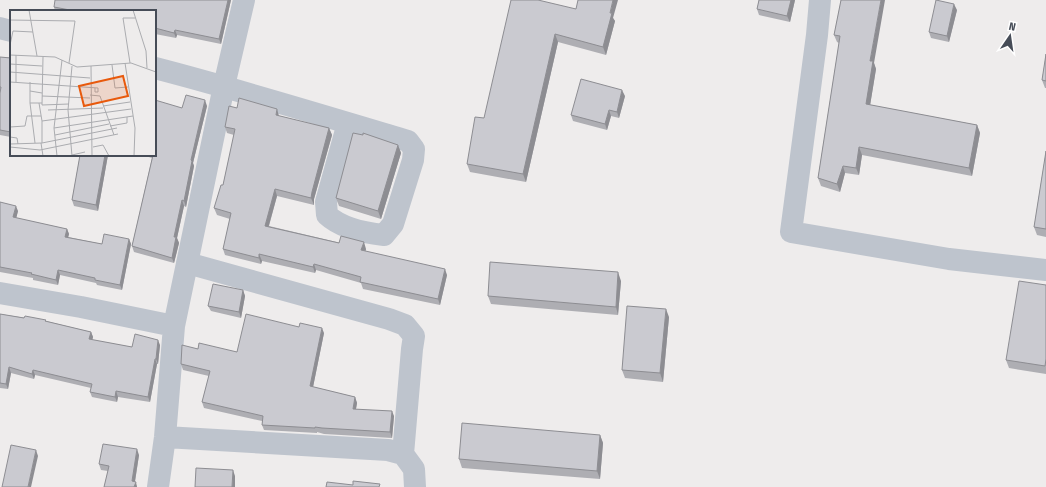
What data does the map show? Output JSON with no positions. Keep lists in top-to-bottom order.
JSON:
{
  "north": "top"
}
